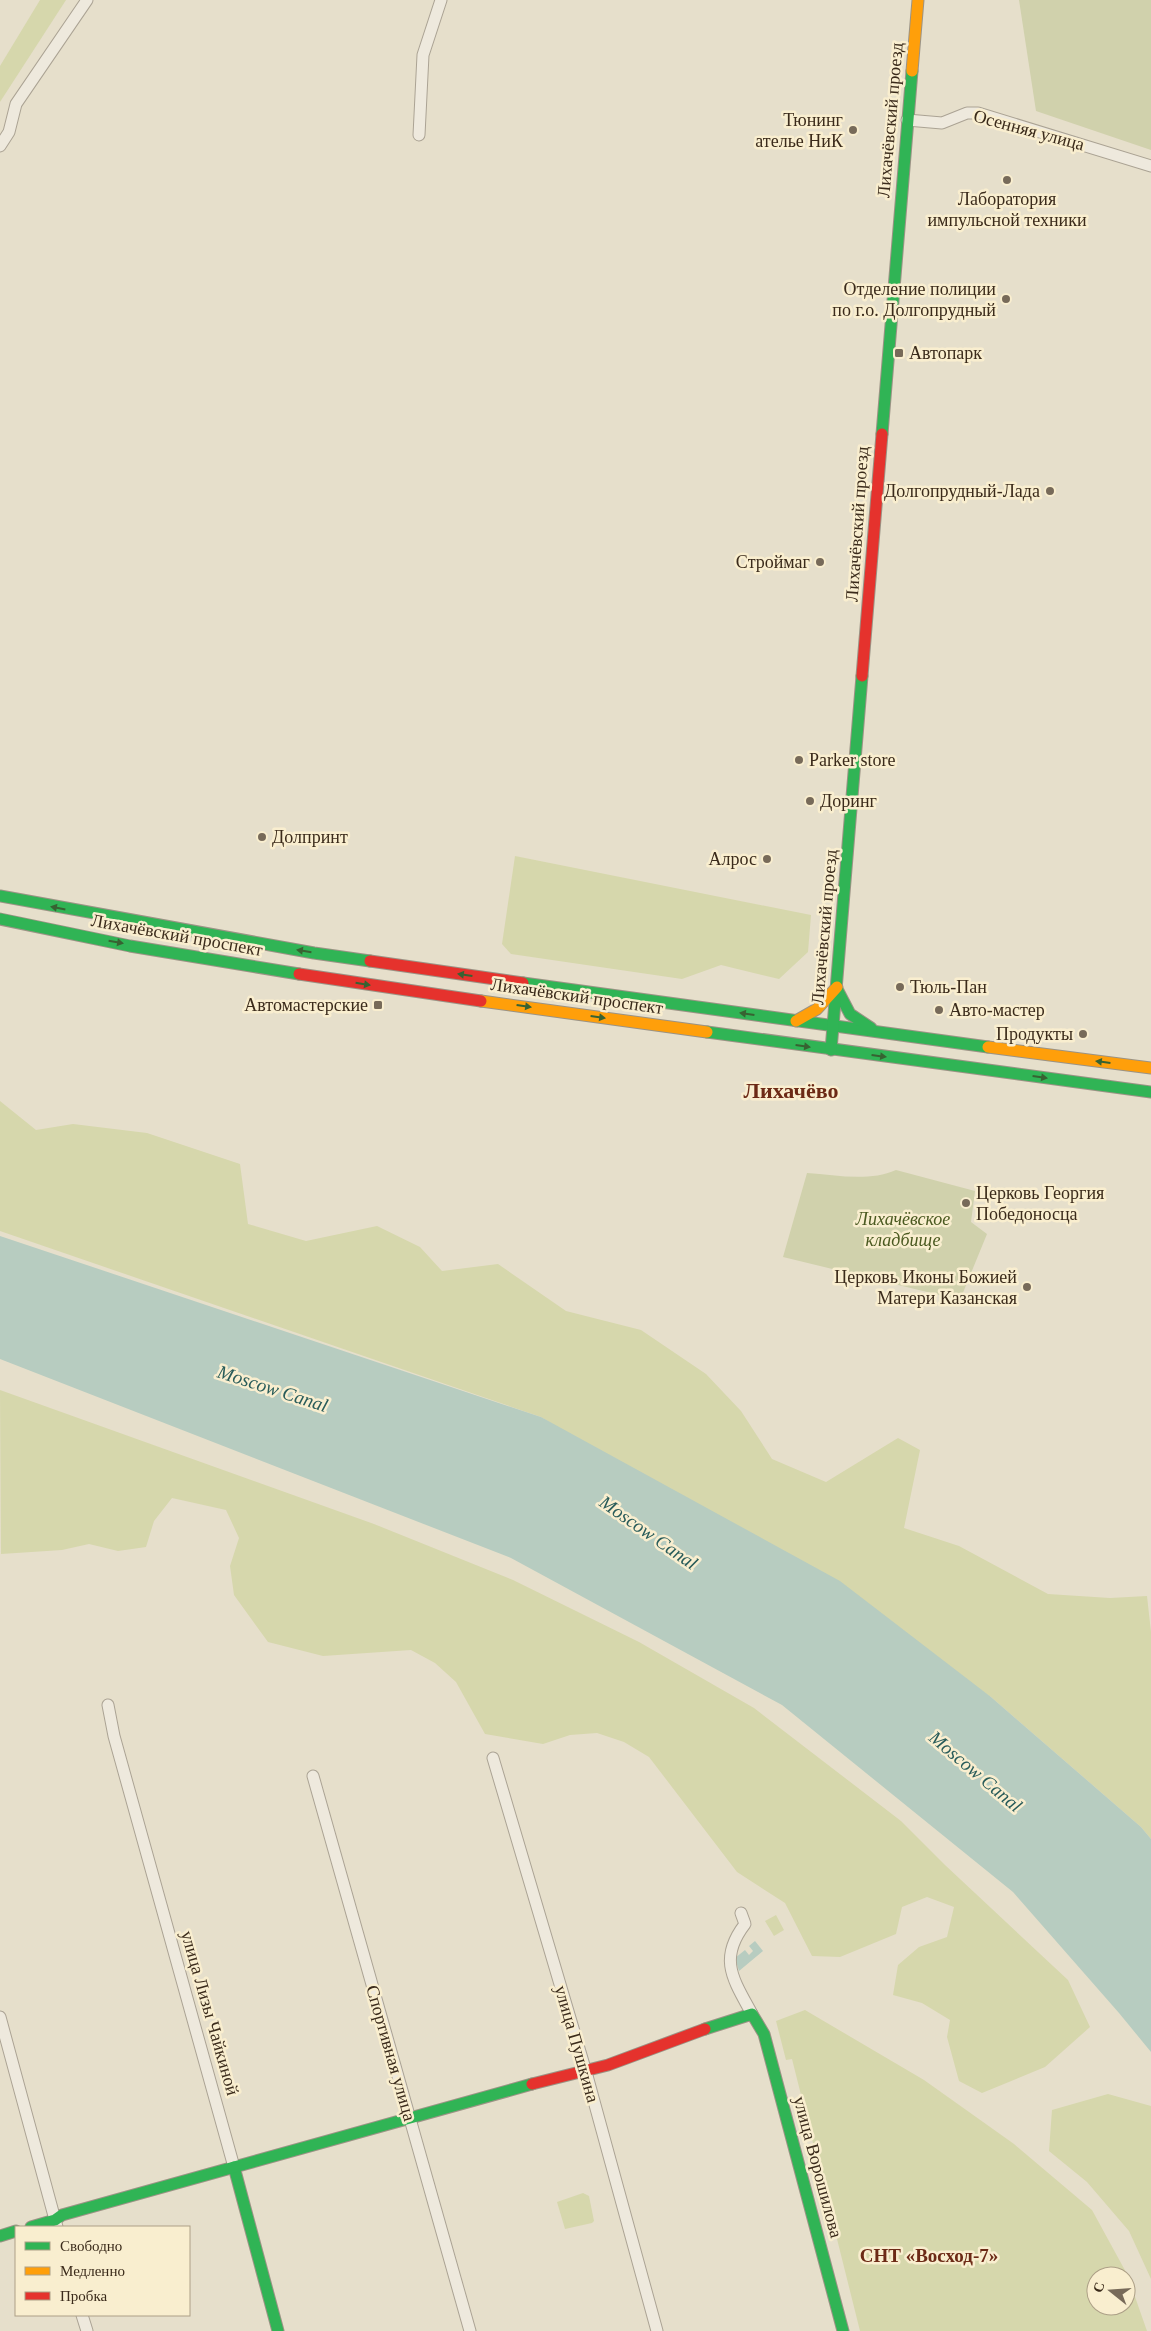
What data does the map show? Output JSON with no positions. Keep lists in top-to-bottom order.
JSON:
{
  "streets": {
    "main road": [
      "Лихачёвский проезд",
      "Лихачёвский проспект",
      "улица Лизы Чайкиной",
      "улица Ворошилова"
    ],
    "street": ["Осенняя улица", "улица Пушкина", "Спортивная улица"]
  },
  "crossings": [
    ["Лихачёвский проезд", "Осенняя улица"],
    ["Лихачёвский проезд", "Лихачёвский проспект"]
  ],
  "districts": ["Лихачёво", "СНТ «Восход-7»"],
  "water": ["Moscow Canal"],
  "parks": ["Лихачёвское кладбище"],
  "places": {
    "other": [
      "Тюнинг ателье НиК",
      "Лаборатория импульсной техники",
      "Отделение полиции по г.о. Долгопрудный",
      "Долгопрудный-Лада",
      "Строймаг",
      "Parker store",
      "Доринг",
      "Долпринт",
      "Алрос",
      "Тюль-Пан",
      "Авто-мастер",
      "Продукты",
      "Церковь Георгия Победоносца",
      "Церковь Иконы Божией Матери Казанская"
    ],
    "transit": ["Автопарк", "Автомастерские"]
  },
  "legend": ["Свободно", "Медленно", "Пробка"],
  "north": "left"
}
